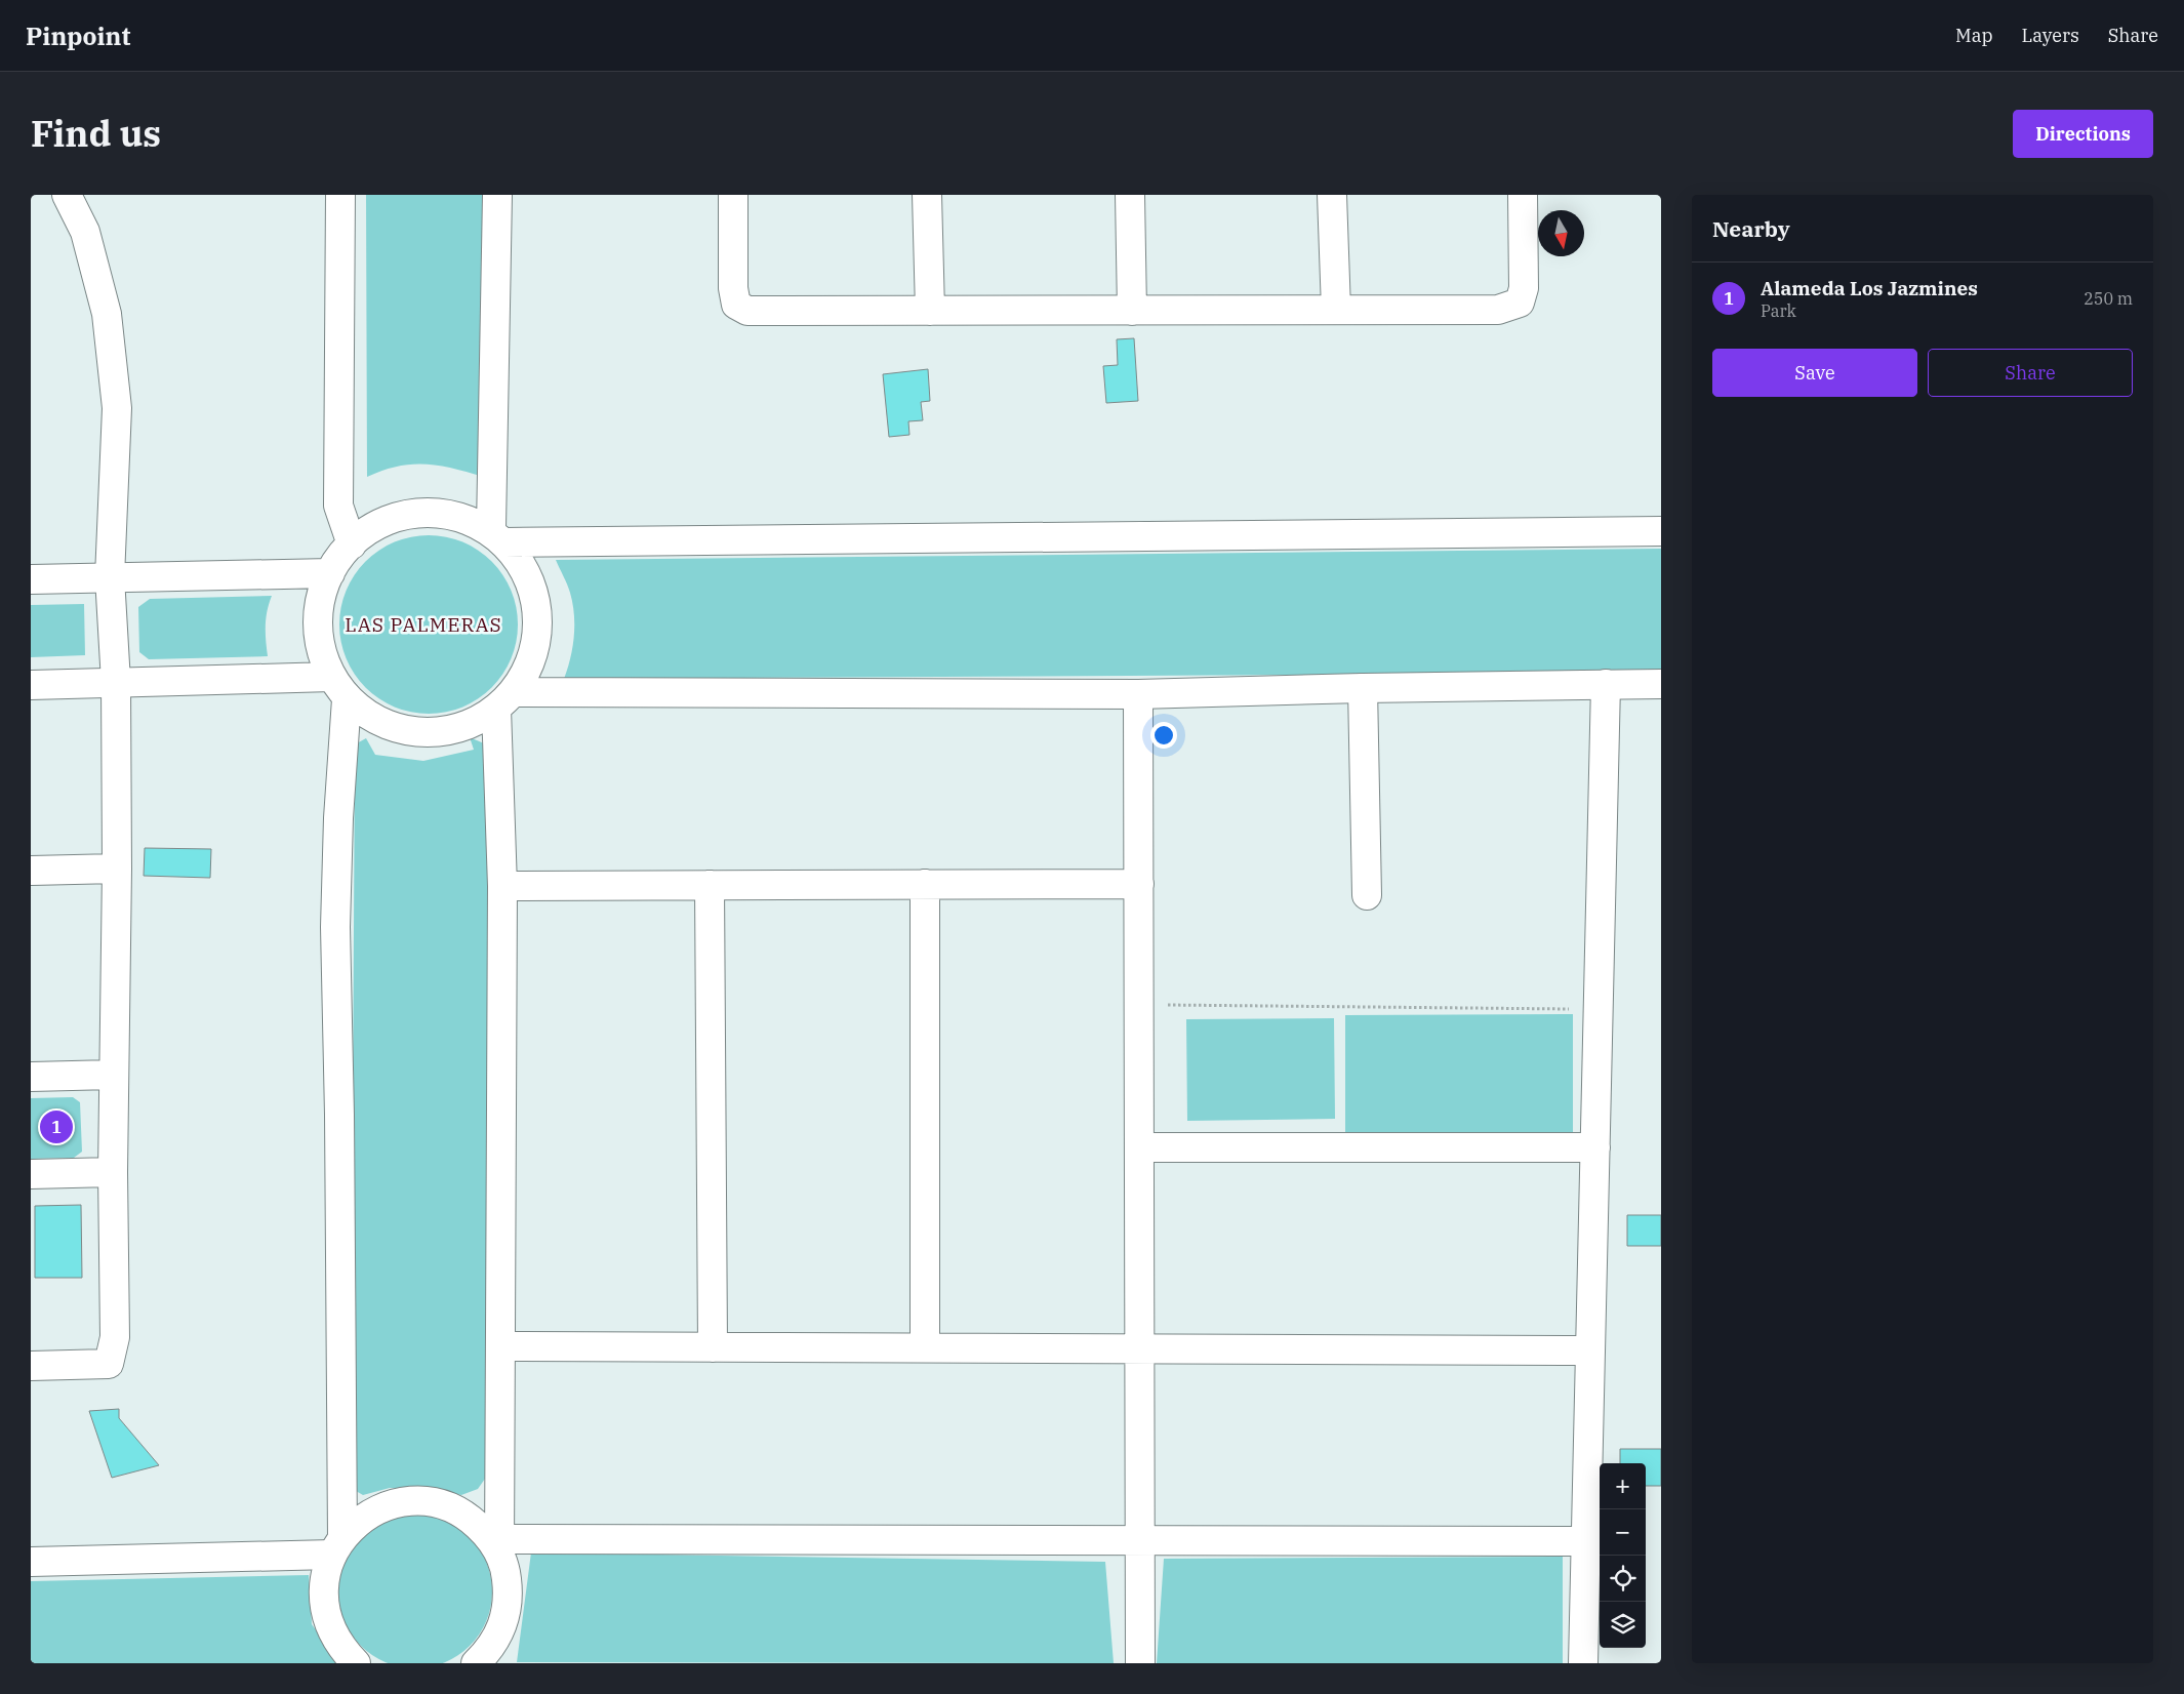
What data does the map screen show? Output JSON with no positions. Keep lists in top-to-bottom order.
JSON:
{
  "districts": ["LAS PALMERAS"],
  "north": "bottom",
  "page": {
    "header": "Pinpoint",
    "nav": ["Map", "Layers", "Share"],
    "title": "Find us",
    "buttons": [
      "Directions",
      ["Save", "Share"]
    ],
    "heading": "Nearby",
    "list": [
      {
        "mark": "1",
        "name": "Alameda Los Jazmines",
        "note": "Park",
        "value": "250 m"
      }
    ],
    "pins": "1",
    "map_buttons": ["+", "−"]
  }
}
